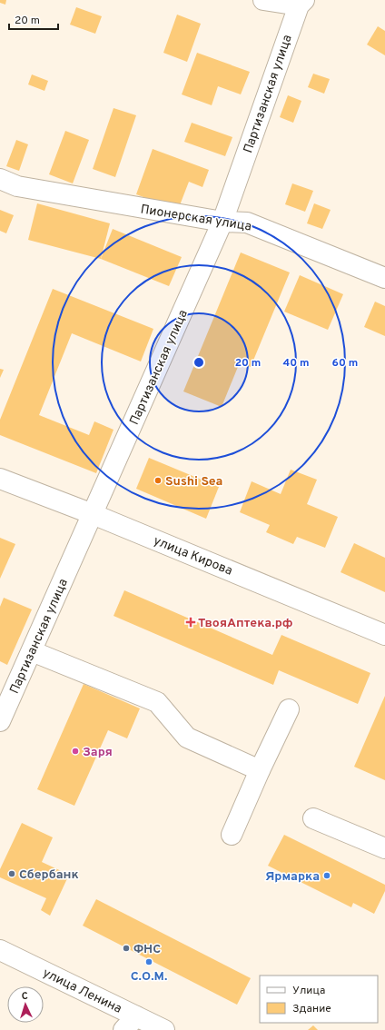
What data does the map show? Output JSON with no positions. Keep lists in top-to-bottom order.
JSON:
{
  "streets": {
    "street": [
      "Партизанская улица",
      "Пионерская улица",
      "улица Кирова",
      "улица Ленина"
    ]
  },
  "crossings": [
    ["Партизанская улица", "Пионерская улица"],
    ["Партизанская улица", "улица Кирова"]
  ],
  "places": {
    "other": [
      "Sushi Sea",
      "Заря",
      "Сбербанк",
      "Ярмарка",
      "ФНС",
      "С.О.М."
    ],
    "health": ["ТвояАптека.рф"]
  },
  "legend": ["Улица", "Здание"],
  "scale_bar": "20 m",
  "north": "top",
  "rings": ["20 m", "40 m", "60 m"]
}
